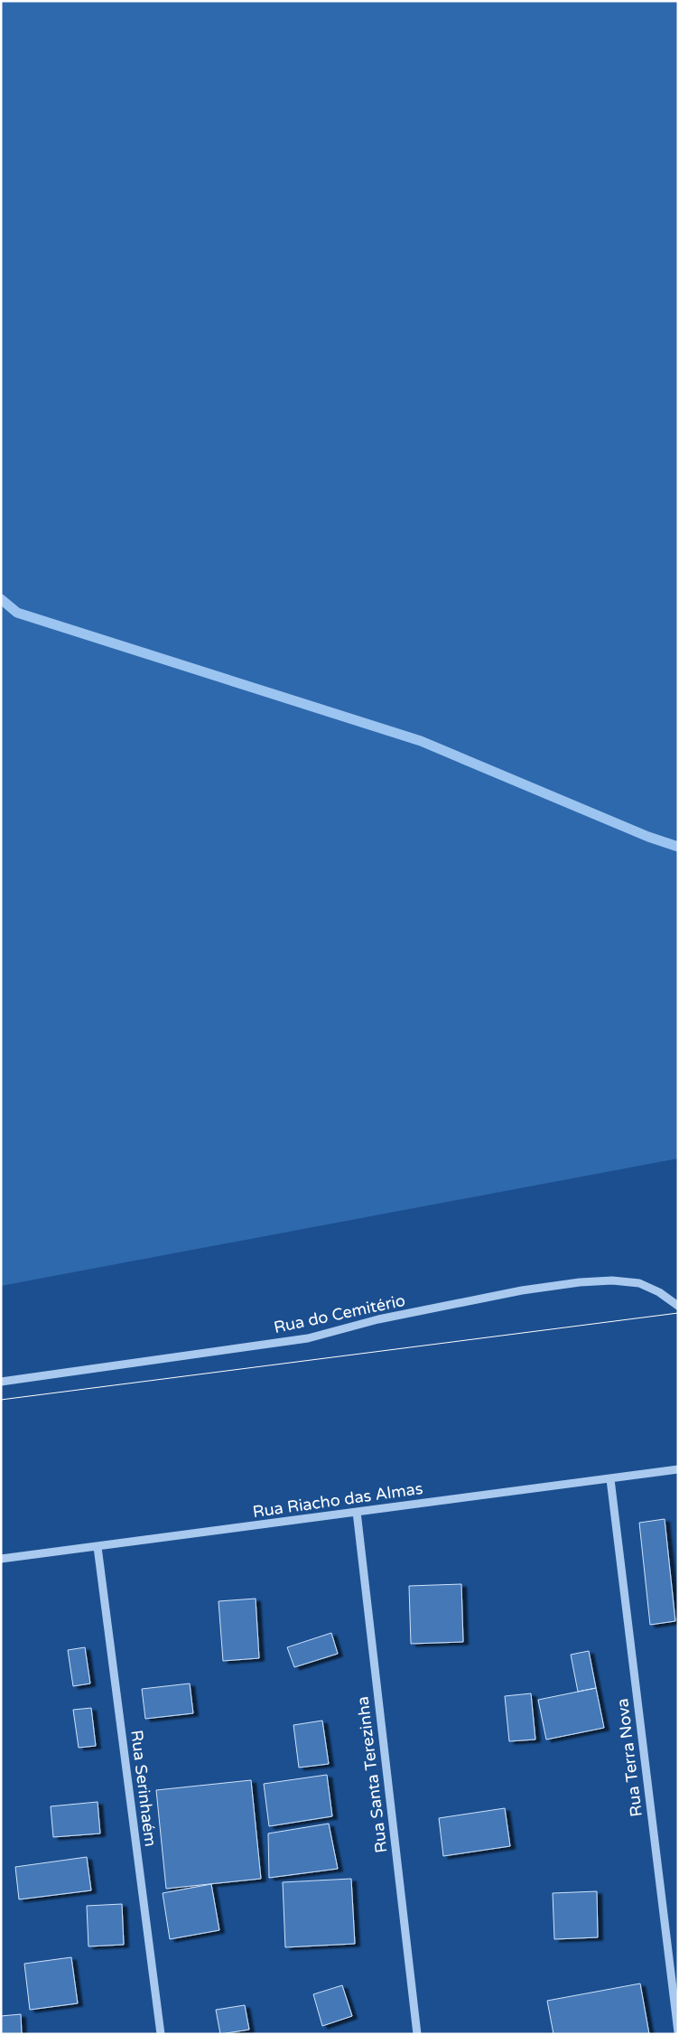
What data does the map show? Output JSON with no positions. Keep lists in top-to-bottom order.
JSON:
{
  "streets": {
    "street": [
      "Rua do Cemitério",
      "Rua Riacho das Almas",
      "Rua Terra Nova",
      "Rua Santa Terezinha",
      "Rua Serinhaém"
    ]
  },
  "crossings": [
    ["Rua Riacho das Almas", "Rua Terra Nova"],
    ["Rua Riacho das Almas", "Rua Santa Terezinha"],
    ["Rua Riacho das Almas", "Rua Serinhaém"]
  ]
}
